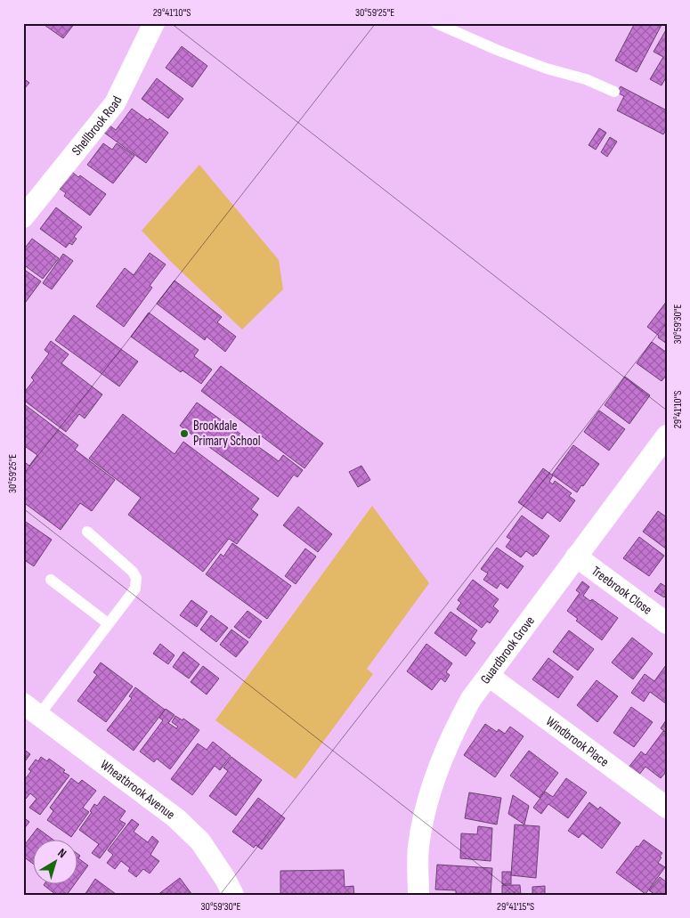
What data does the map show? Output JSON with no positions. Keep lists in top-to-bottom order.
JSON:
{
  "streets": {
    "street": [
      "Shellbrook Road",
      "Treebrook Close",
      "Guardbrook Grove",
      "Windbrook Place",
      "Wheatbrook Avenue"
    ]
  },
  "crossings": [
    ["Treebrook Close", "Guardbrook Grove"],
    ["Guardbrook Grove", "Windbrook Place"]
  ],
  "places": ["Brookdale Primary School"],
  "north": "top right",
  "coordinates": [
    "29°41'10\"S",
    "30°59'25\"E",
    "30°59'30\"E",
    "29°41'15\"S"
  ]
}
